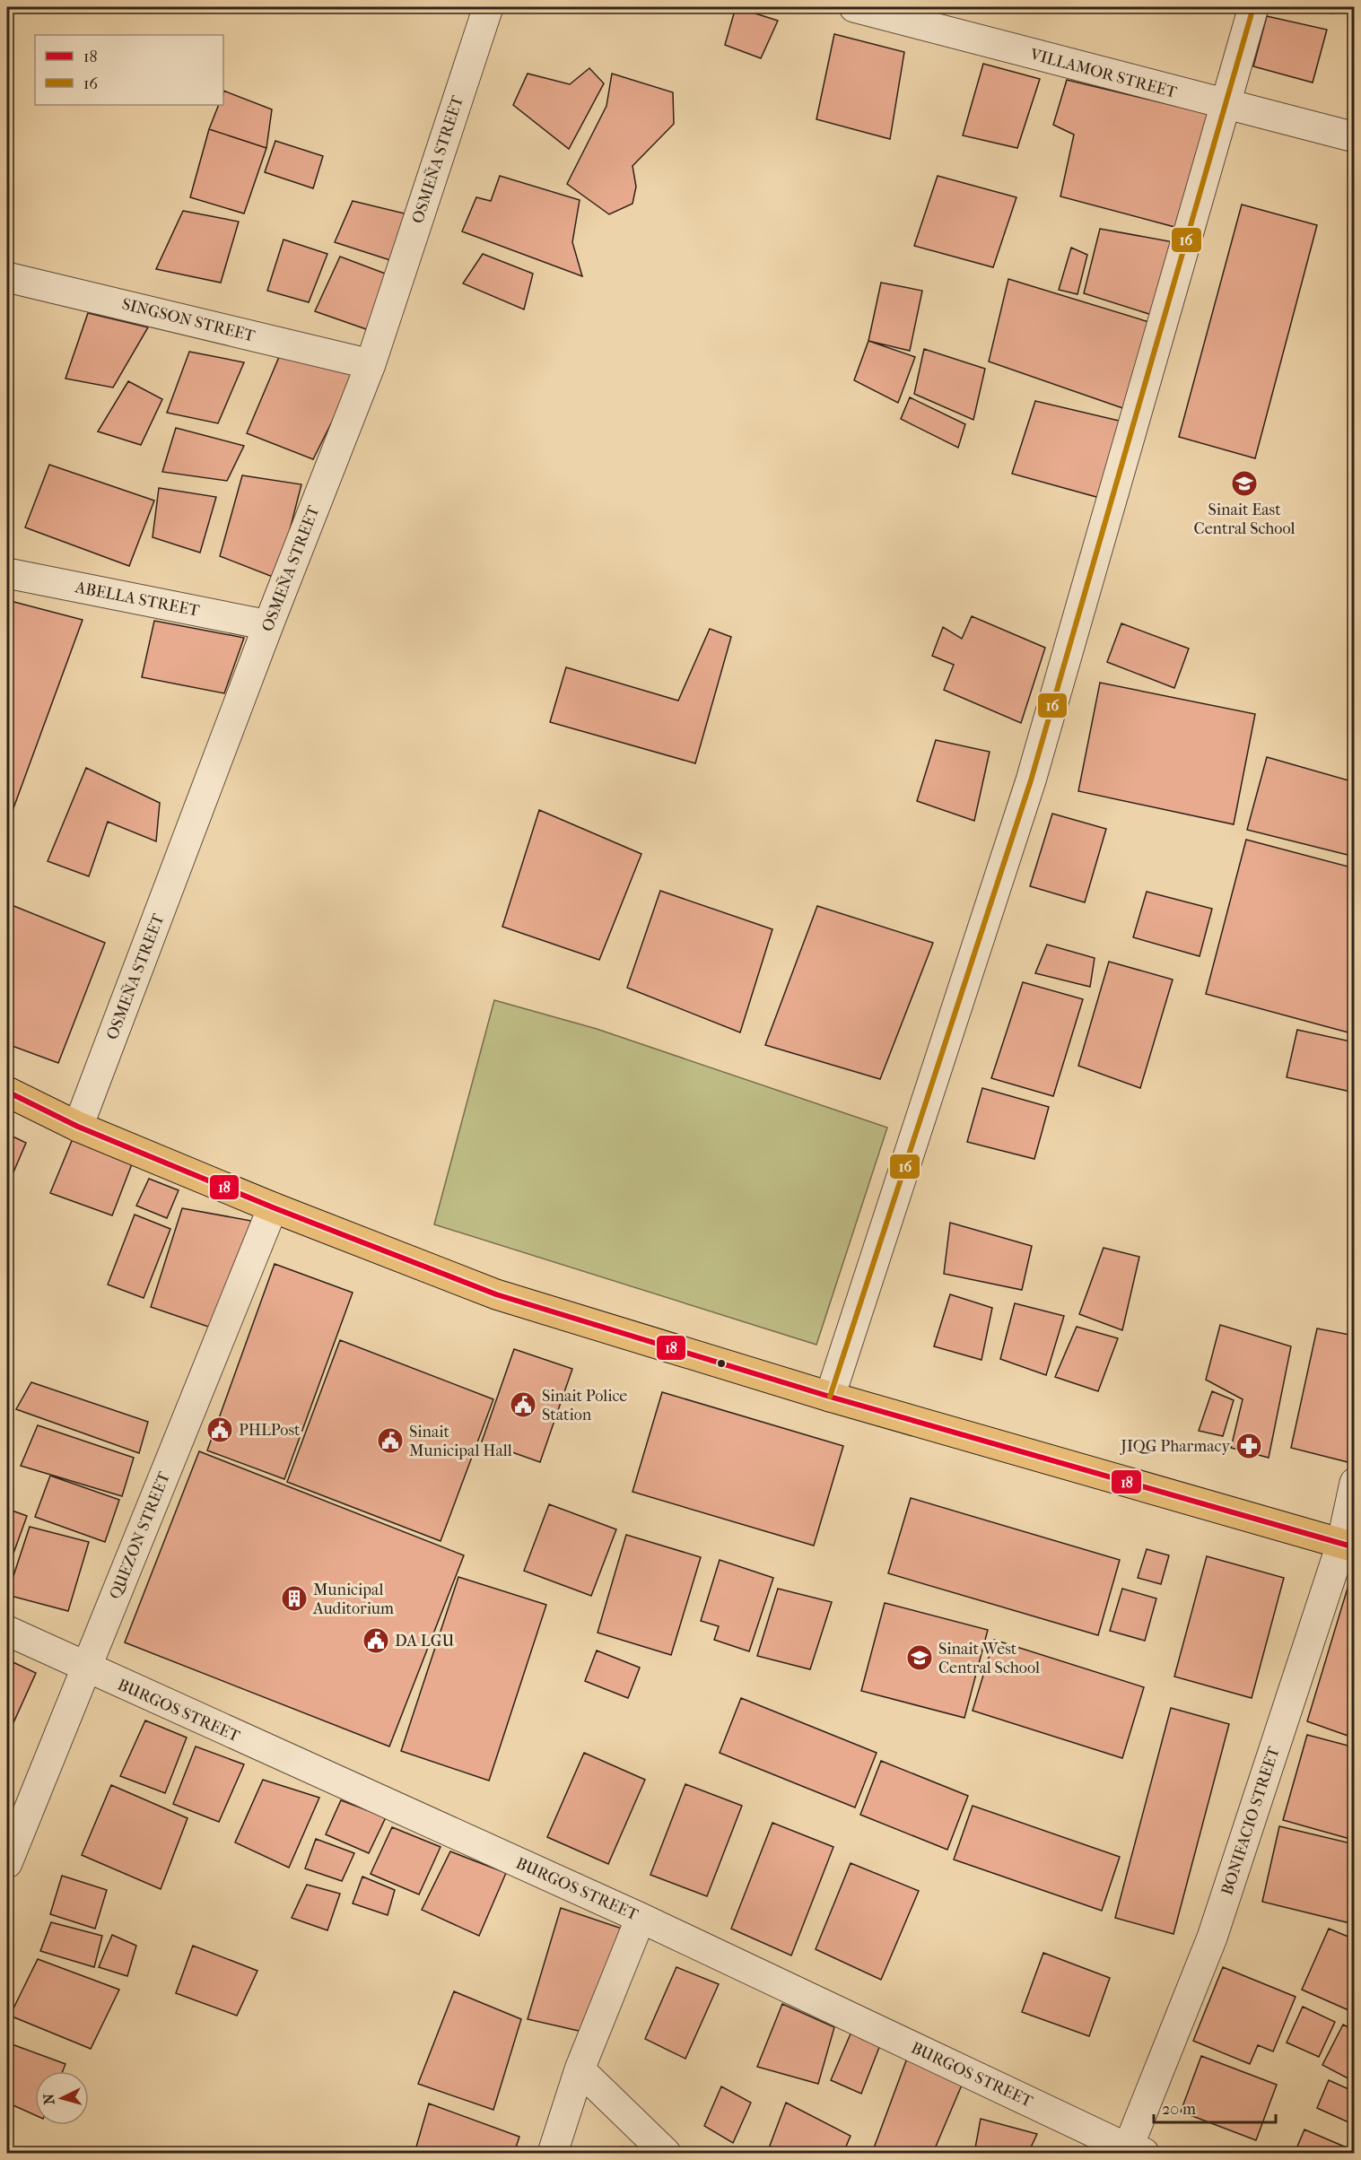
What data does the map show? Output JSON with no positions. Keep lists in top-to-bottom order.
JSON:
{
  "streets": {
    "street": [
      "VILLAMOR STREET",
      "OSMEÑA STREET",
      "SINGSON STREET",
      "ABELLA STREET",
      "QUEZON STREET",
      "BURGOS STREET",
      "BONIFACIO STREET"
    ]
  },
  "crossings": [
    ["OSMEÑA STREET", "SINGSON STREET"],
    ["OSMEÑA STREET", "ABELLA STREET"],
    ["QUEZON STREET", "BURGOS STREET"],
    ["BURGOS STREET", "BONIFACIO STREET"]
  ],
  "places": {
    "school or university": ["Sinait East Central School", "Sinait West Central School"],
    "public building": [
      "Sinait Police Station",
      "PHLPost",
      "Sinait Municipal Hall",
      "DA LGU"
    ],
    "pharmacy": ["JIQG Pharmacy"],
    "building": ["Municipal Auditorium"]
  },
  "lines": ["transit line 16", "transit line 18"],
  "legend": ["18", "16"],
  "scale_bar": "20 m",
  "north": "left"
}
